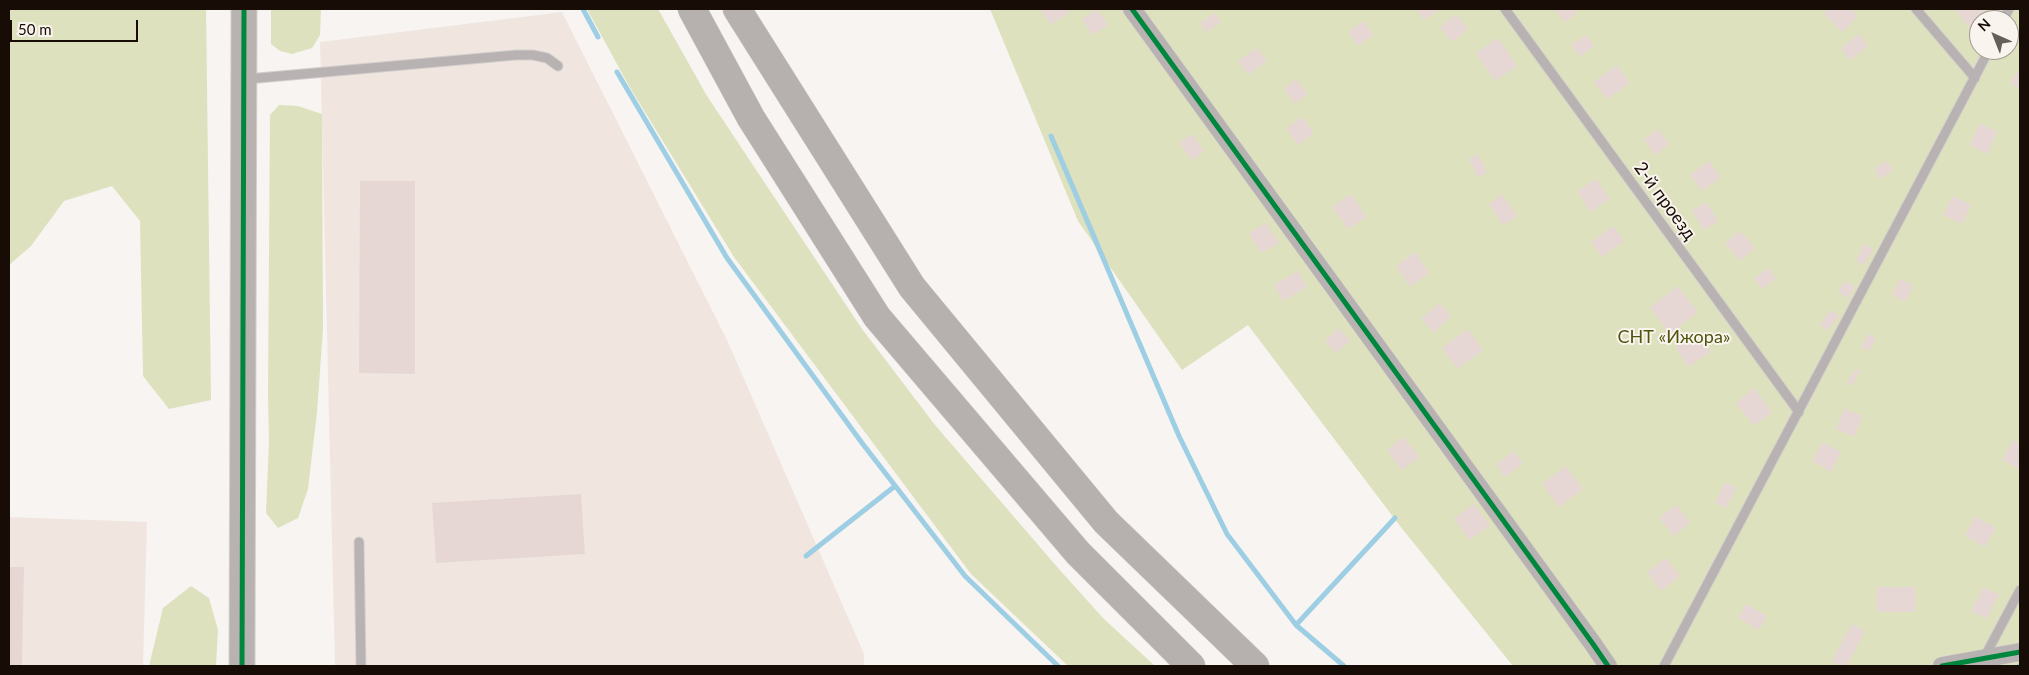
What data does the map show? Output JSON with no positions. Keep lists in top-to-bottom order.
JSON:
{
  "streets": {
    "lane": ["2-й проезд"]
  },
  "parks": ["СНТ «Ижора»"],
  "scale_bar": "50 m",
  "north": "top left"
}
